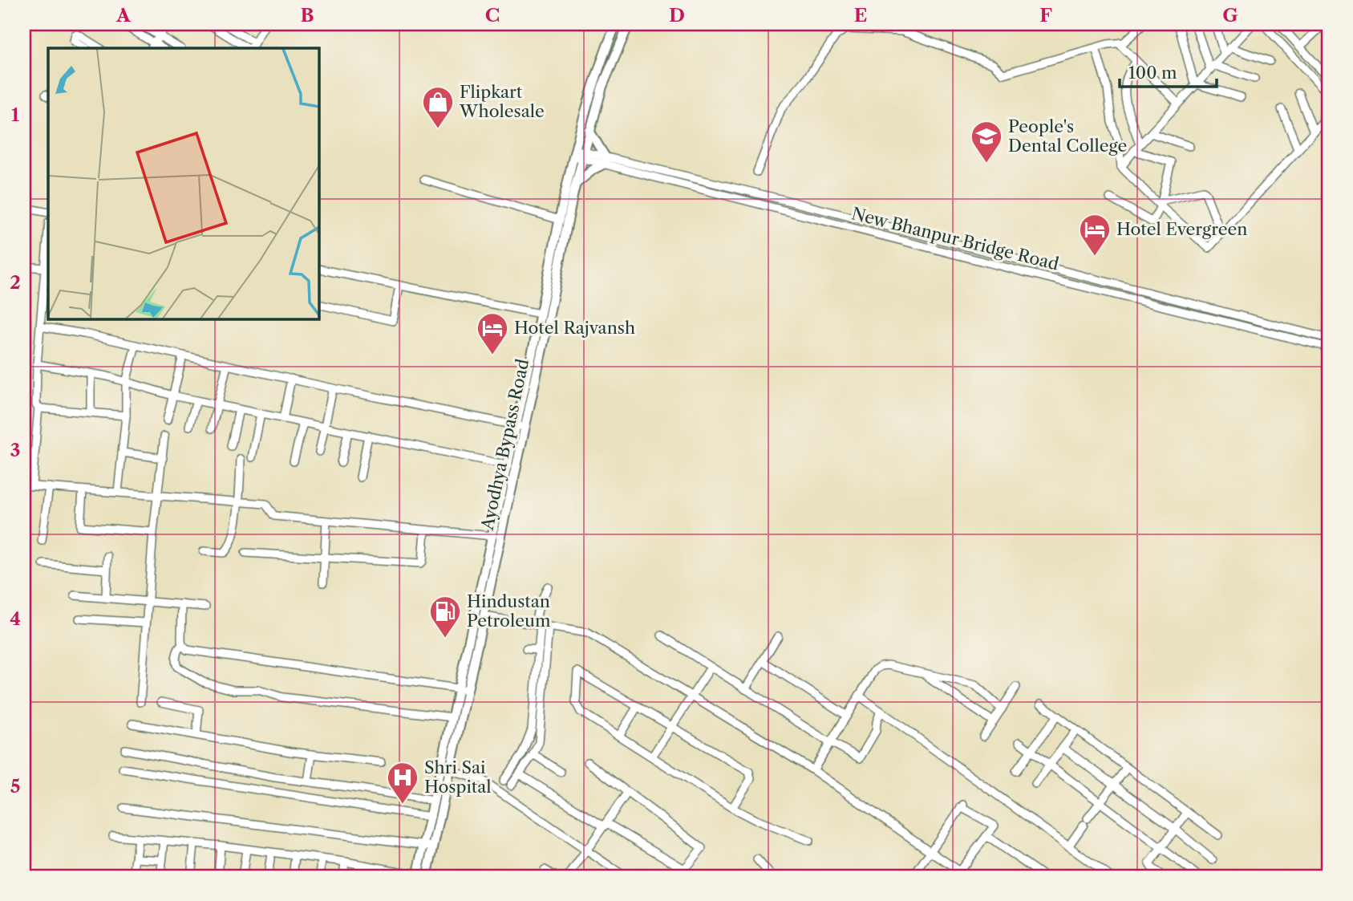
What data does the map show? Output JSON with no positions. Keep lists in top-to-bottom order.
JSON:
{
  "streets": {
    "main road": ["Ayodhya Bypass Road"],
    "street": ["New Bhanpur Bridge Road"]
  },
  "crossings": [
    ["New Bhanpur Bridge Road", "Ayodhya Bypass Road"]
  ],
  "places": {
    "shop": ["Flipkart Wholesale"],
    "school or university": ["People's Dental College"],
    "hotel": ["Hotel Evergreen", "Hotel Rajvansh"],
    "fuel station": ["Hindustan Petroleum"],
    "hospital": ["Shri Sai Hospital"]
  },
  "scale_bar": "100 m",
  "grid": {
    "columns": [
      "A",
      "B",
      "C",
      "D",
      "E",
      "F",
      "G"
    ],
    "rows": [
      "1",
      "2",
      "3",
      "4",
      "5"
    ]
  }
}
